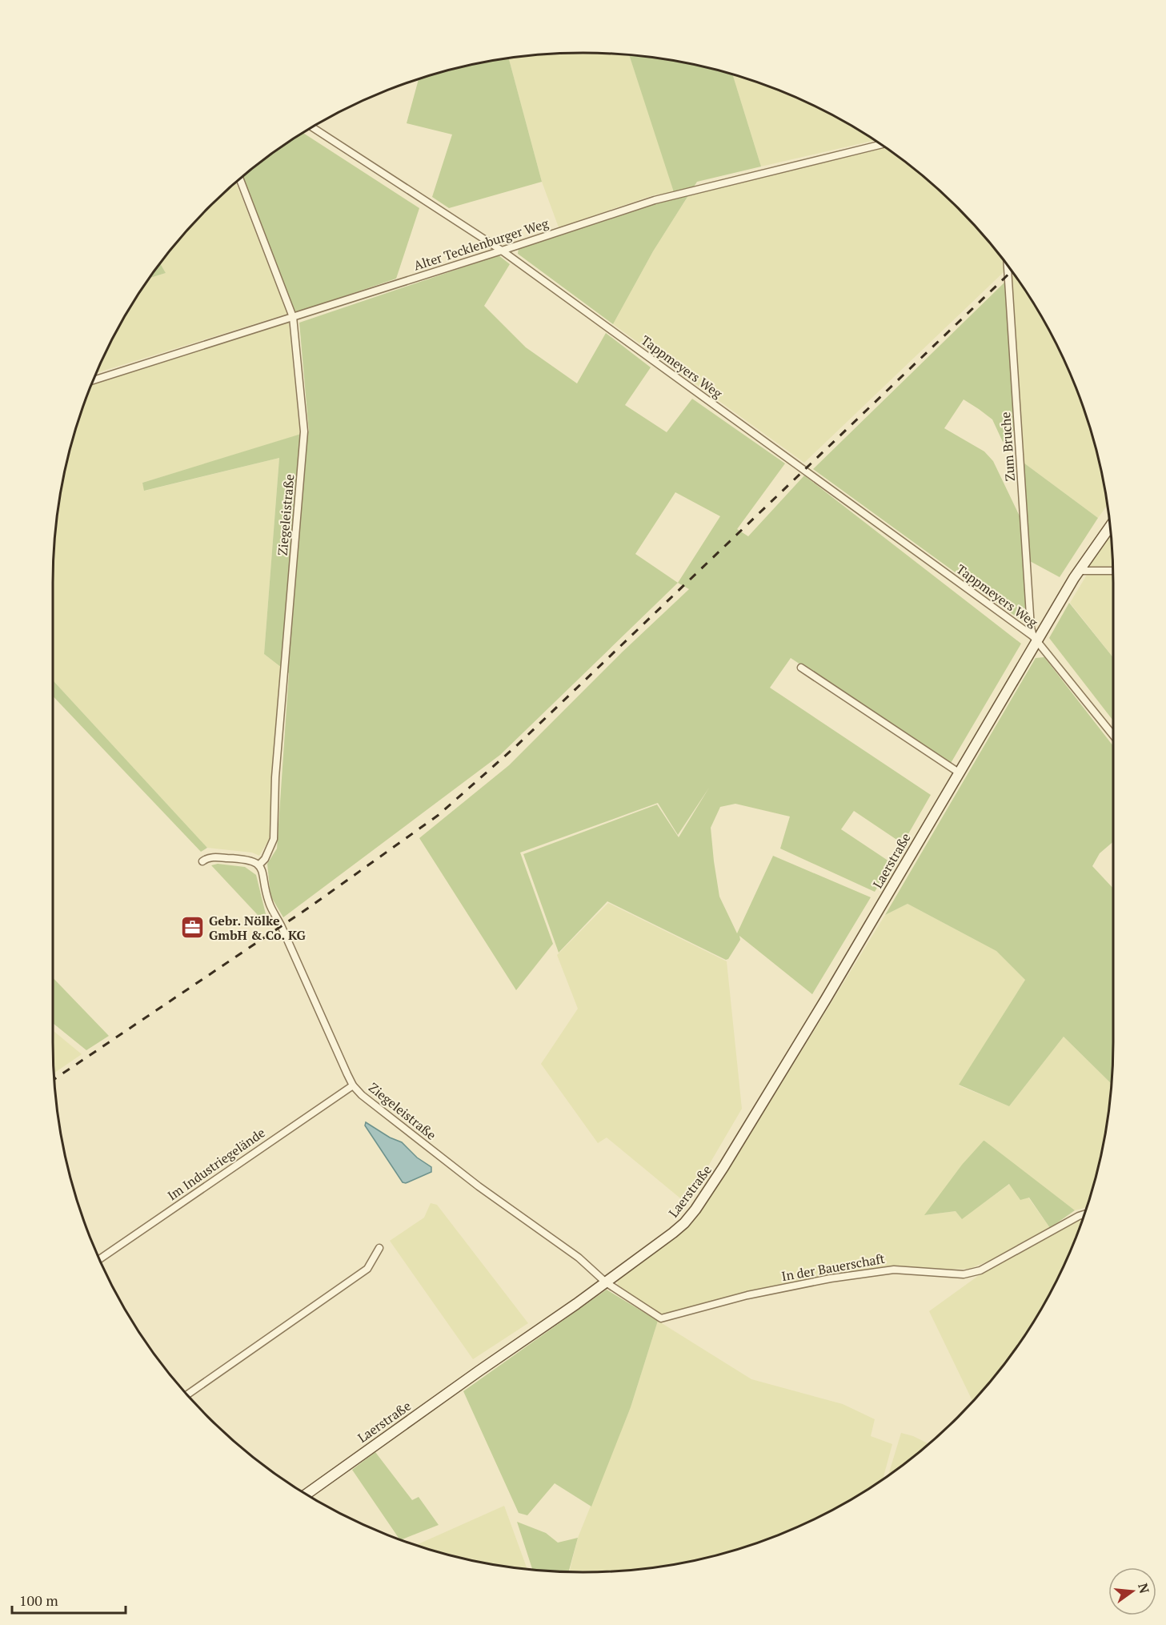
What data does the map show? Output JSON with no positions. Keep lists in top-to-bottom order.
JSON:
{
  "streets": {
    "main road": ["Laerstraße"],
    "street": [
      "Alter Tecklenburger Weg",
      "Tappmeyers Weg",
      "Zum Bruche",
      "Ziegeleistraße",
      "Im Industriegelände",
      "In der Bauerschaft"
    ]
  },
  "crossings": [
    ["Alter Tecklenburger Weg", "Tappmeyers Weg"],
    ["Alter Tecklenburger Weg", "Ziegeleistraße"],
    ["Tappmeyers Weg", "Zum Bruche"],
    ["Tappmeyers Weg", "Laerstraße"],
    ["Zum Bruche", "Laerstraße"],
    ["Ziegeleistraße", "Laerstraße"],
    ["Ziegeleistraße", "Im Industriegelände"],
    ["Ziegeleistraße", "In der Bauerschaft"],
    ["Laerstraße", "In der Bauerschaft"]
  ],
  "places": {
    "office": ["Gebr. Nölke GmbH & Co. KG"]
  },
  "scale_bar": "100 m",
  "north": "right"
}
